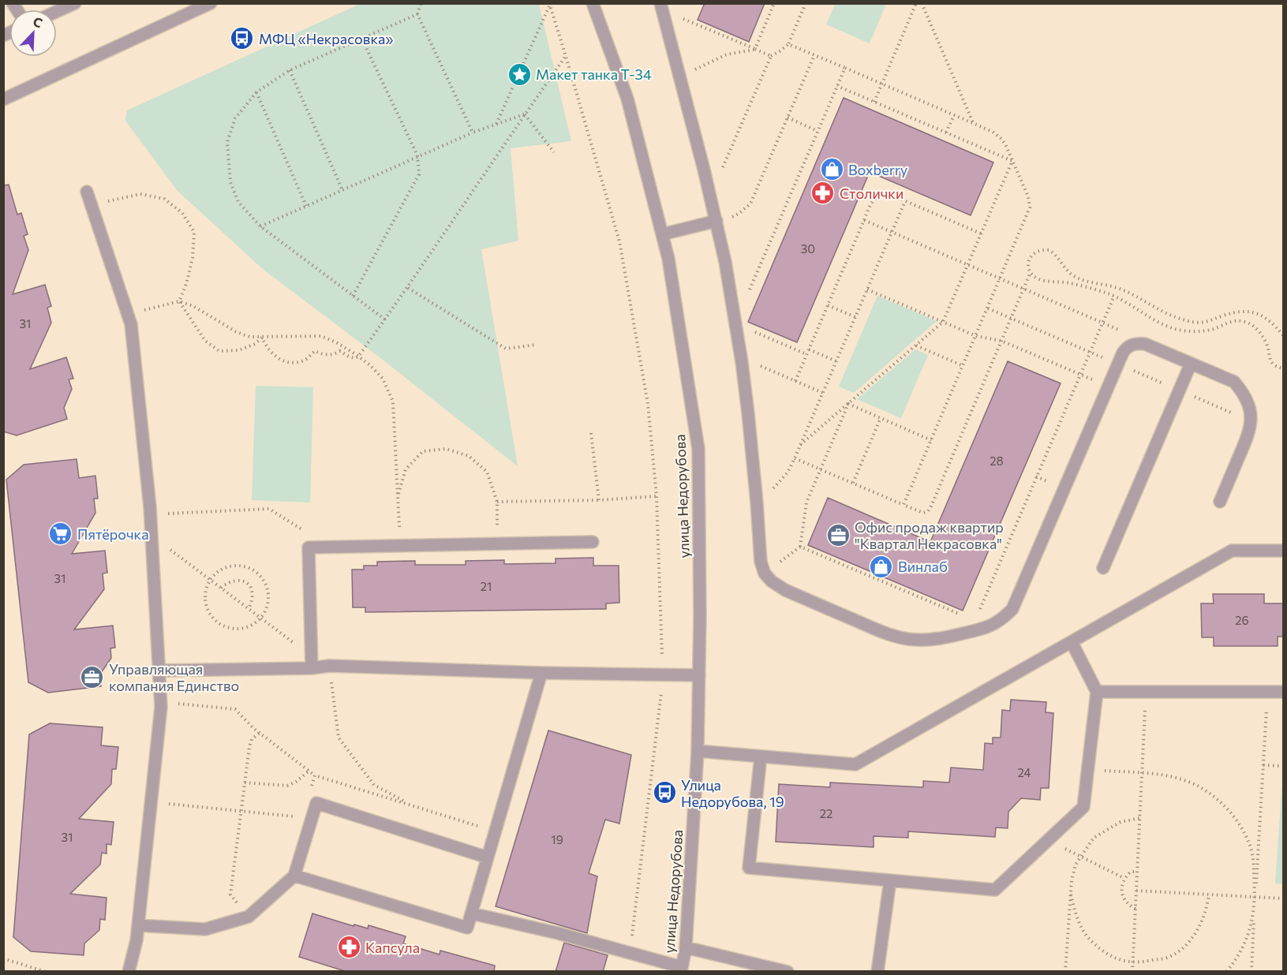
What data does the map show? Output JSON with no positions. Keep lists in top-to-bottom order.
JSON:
{
  "streets": {
    "street": ["улица Недорубова"]
  },
  "places": {
    "bus stop": ["МФЦ «Некрасовка»", "Улица Недорубова, 19"],
    "place": ["Макет танка Т-34"],
    "shop": ["Boxberry", "Винлаб"],
    "pharmacy": ["Столички", "Капсула"],
    "supermarket": ["Пятёрочка"],
    "office": ["Офис продаж квартир \"Квартал Некрасовка\"", "Управляющая компания Единство"]
  },
  "house_numbers": [
    "30",
    "31",
    "28",
    "31",
    "21",
    "26",
    "24",
    "22",
    "31",
    "19"
  ],
  "north": "top right"
}
